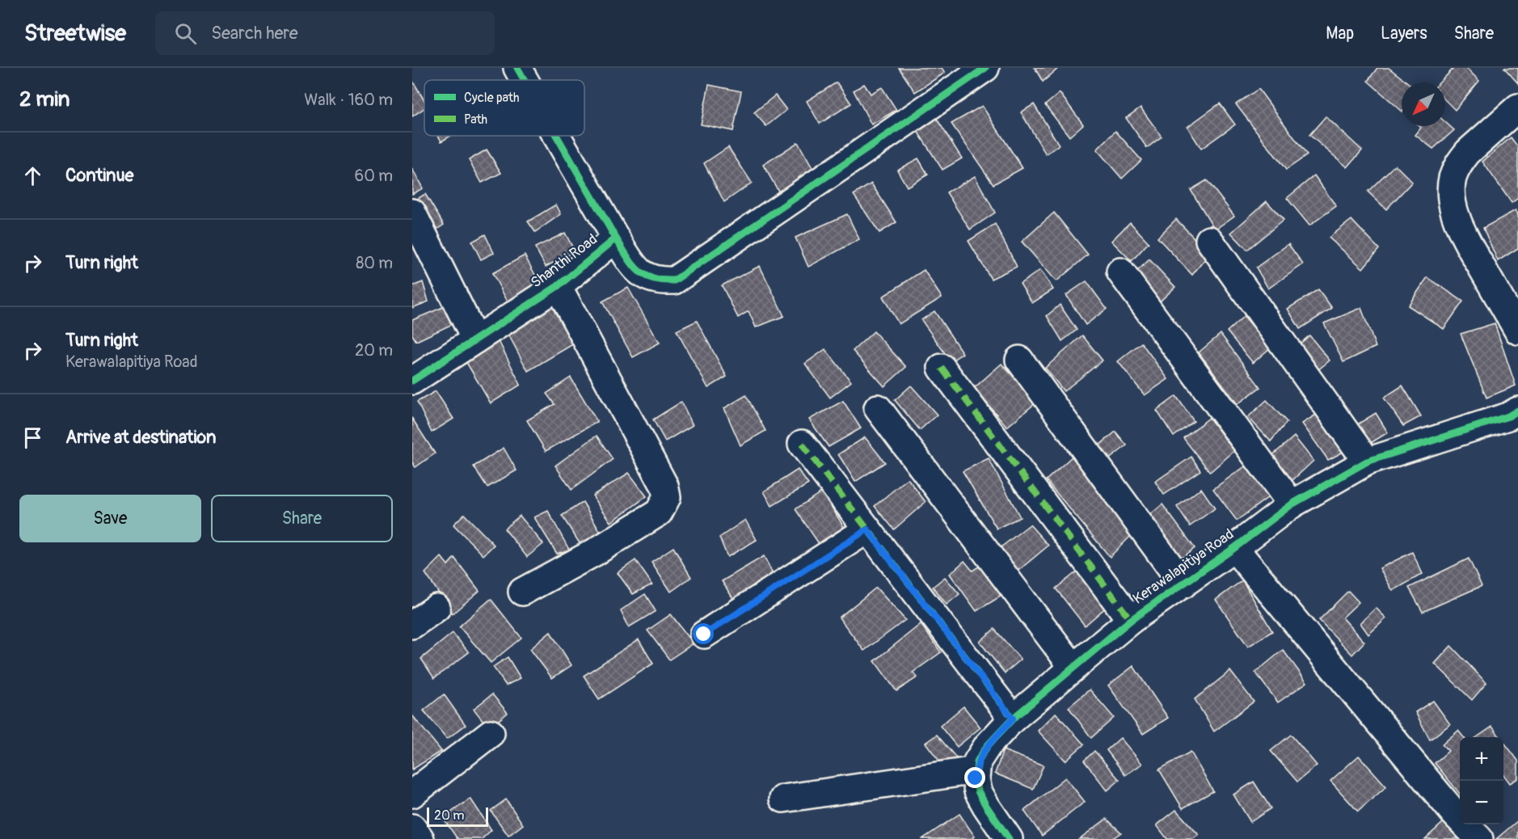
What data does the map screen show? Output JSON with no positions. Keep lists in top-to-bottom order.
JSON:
{
  "streets": {
    "street": ["Shanthi Road", "Kerawalapitiya Road"]
  },
  "legend": ["Cycle path", "Path"],
  "scale_bar": "20 m",
  "north": "bottom left",
  "page": {
    "header": "Streetwise",
    "search": "Search here",
    "nav": ["Map", "Layers", "Share"],
    "heading": ["2 min", "Walk · 160 m"],
    "list": [
      ["Continue", "60 m"],
      ["Turn right", "80 m"],
      ["Turn right", "Kerawalapitiya Road", "20 m"],
      "Arrive at destination"
    ],
    "buttons": ["Save", "Share"],
    "map_buttons": ["+", "−"],
    "scale": "20 m"
  }
}
